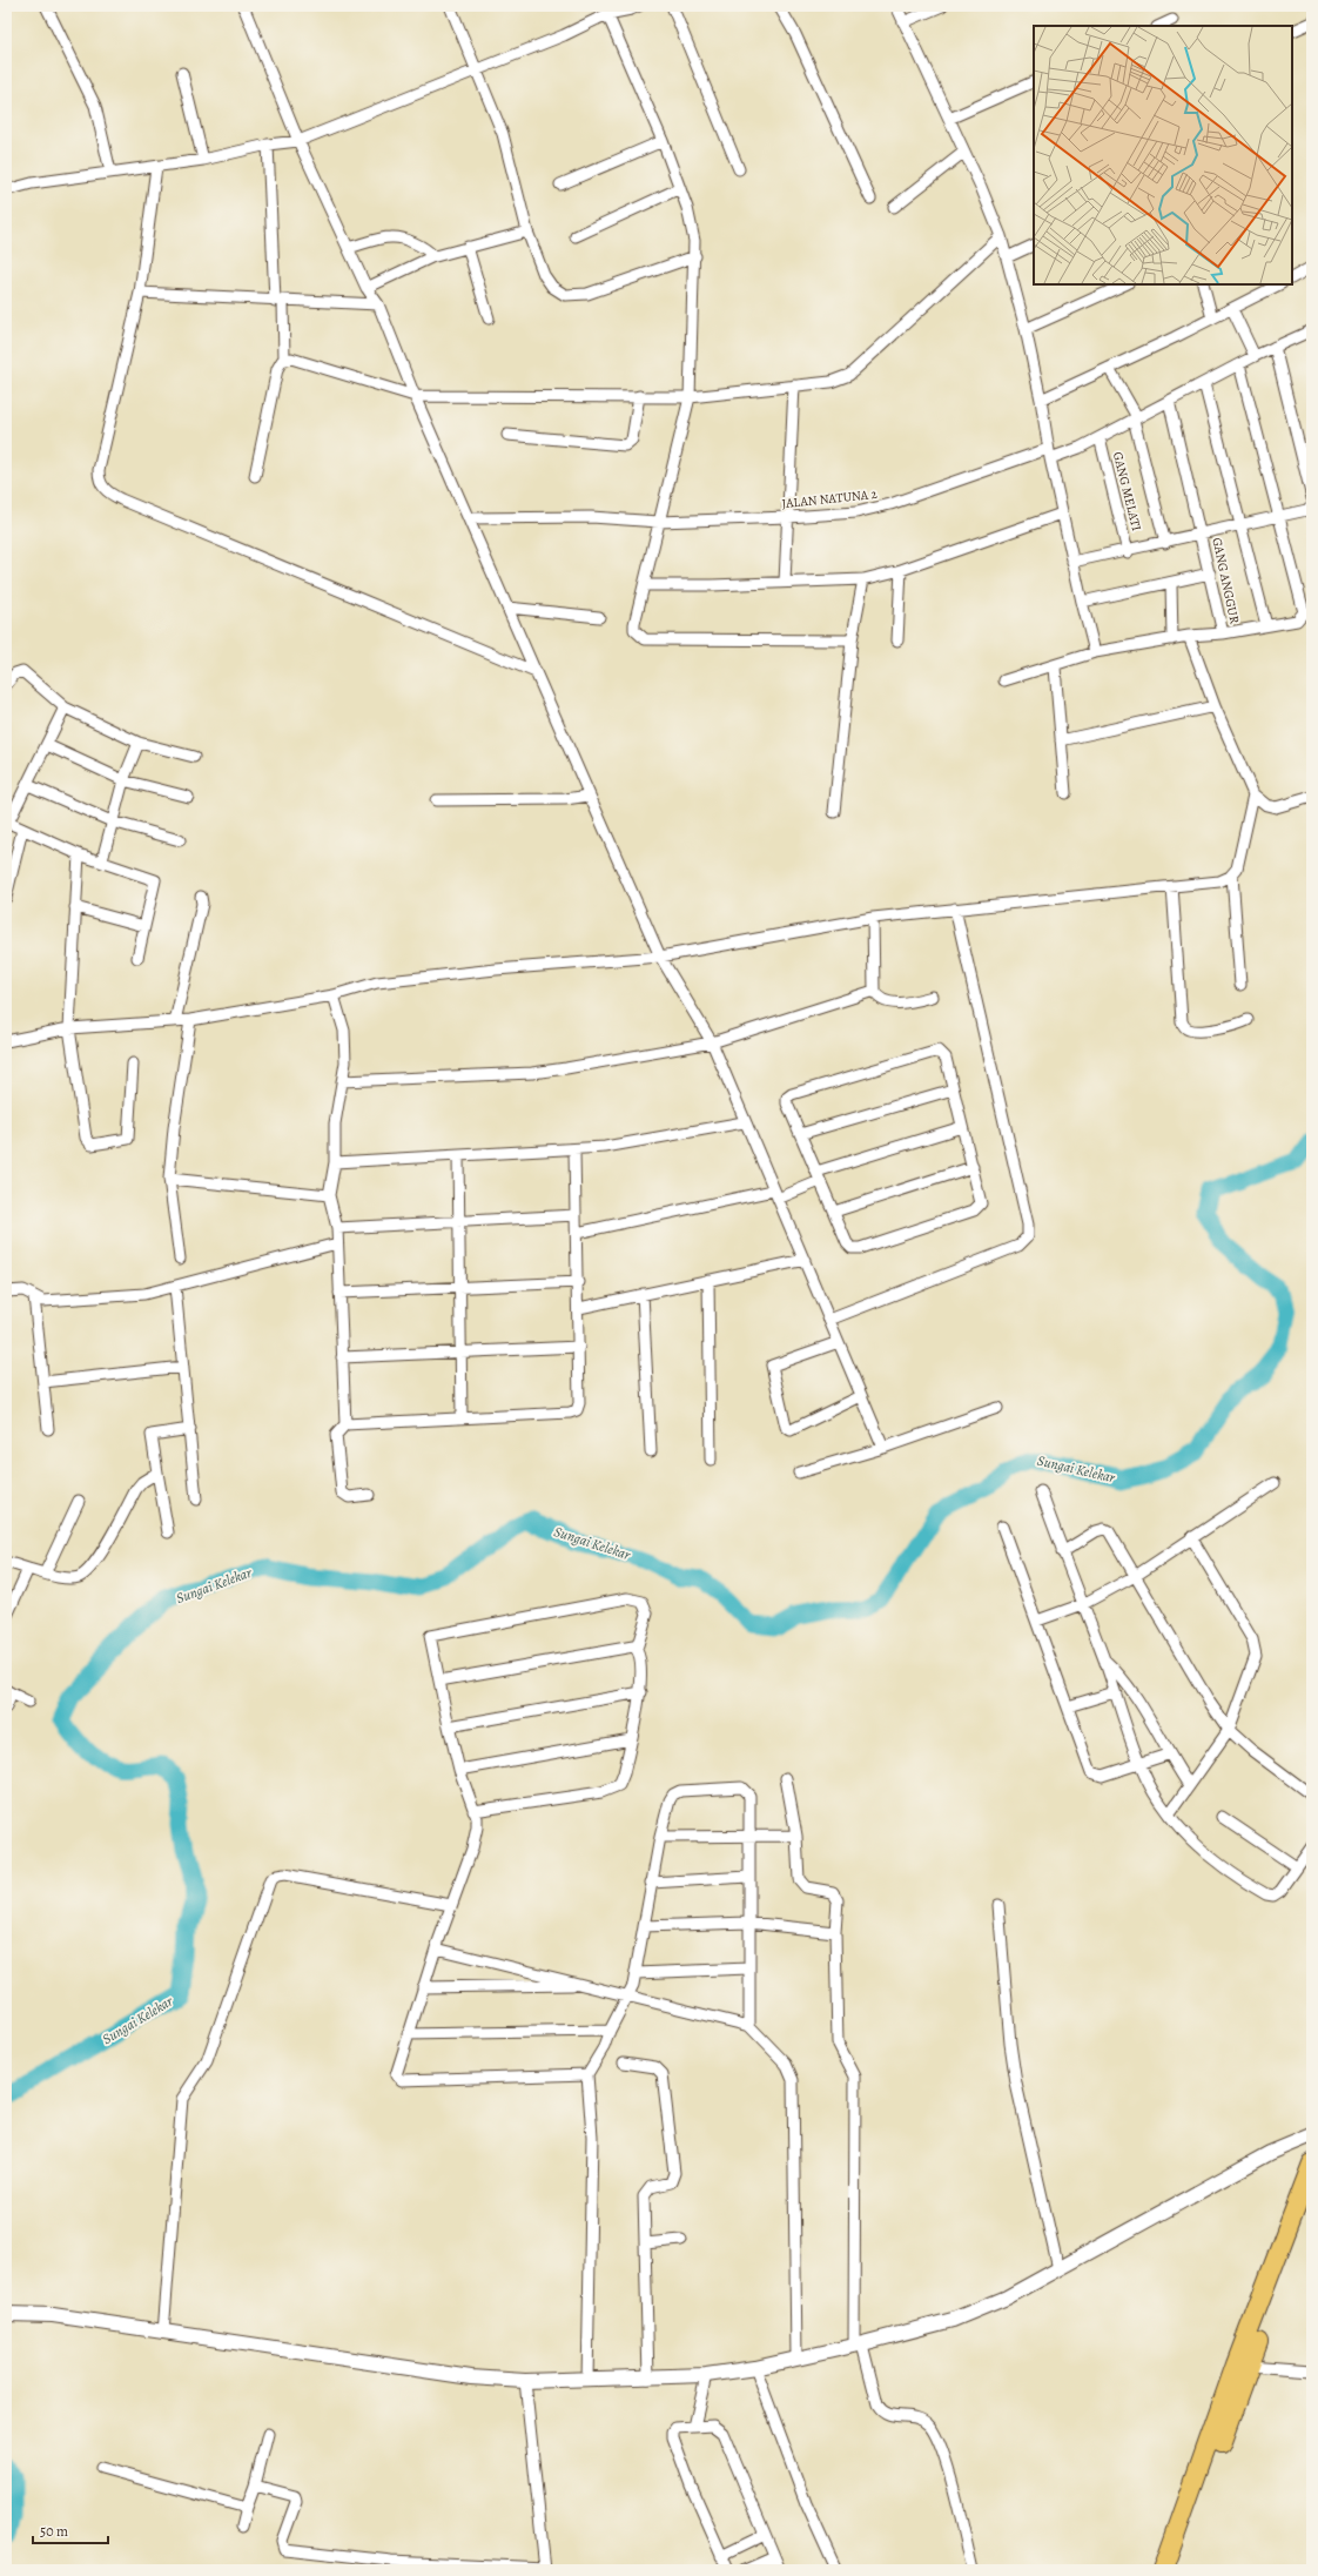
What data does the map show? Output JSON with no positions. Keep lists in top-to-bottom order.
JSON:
{
  "streets": {
    "street": ["GANG MELATI", "JALAN NATUNA 2", "GANG ANGGUR"]
  },
  "crossings": [
    ["GANG MELATI", "JALAN NATUNA 2"],
    ["JALAN NATUNA 2", "GANG ANGGUR"]
  ],
  "water": ["Sungai Kelekar"],
  "scale_bar": "50 m"
}
